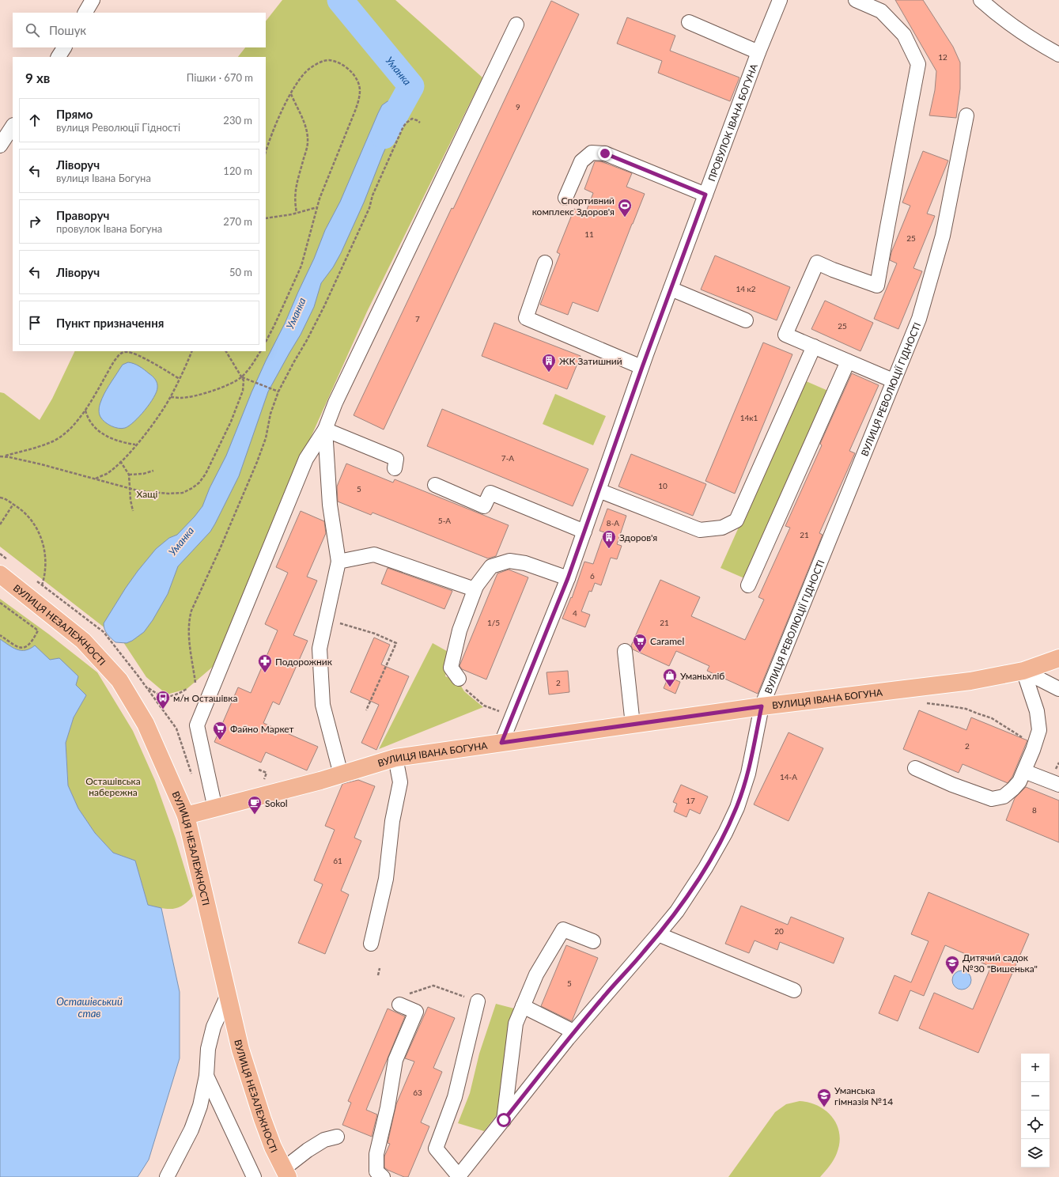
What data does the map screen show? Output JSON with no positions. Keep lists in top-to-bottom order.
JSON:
{
  "streets": {
    "main road": ["ВУЛИЦЯ НЕЗАЛЕЖНОСТІ", "ВУЛИЦЯ ІВАНА БОГУНА"],
    "street": ["ПРОВУЛОК ІВАНА БОГУНА", "ВУЛИЦЯ РЕВОЛЮЦІЇ ГІДНОСТІ"]
  },
  "crossings": [
    ["ПРОВУЛОК ІВАНА БОГУНА", "ВУЛИЦЯ ІВАНА БОГУНА"],
    ["ВУЛИЦЯ РЕВОЛЮЦІЇ ГІДНОСТІ", "ВУЛИЦЯ ІВАНА БОГУНА"],
    ["ВУЛИЦЯ НЕЗАЛЕЖНОСТІ", "ВУЛИЦЯ ІВАНА БОГУНА"]
  ],
  "water": ["Уманка", "Осташівський став"],
  "parks": ["Хащі", "Осташівська набережна"],
  "places": {
    "sports": ["Спортивний комплекс Здоров'я"],
    "building": ["ЖК Затишний", "Здоров'я"],
    "supermarket": ["Caramel", "Файно Маркет"],
    "pharmacy": ["Подорожник"],
    "shop": ["Уманьхліб"],
    "bus stop": ["м/н Осташівка"],
    "cafe": ["Sokol"],
    "school or university": ["Дитячий садок №30 \"Вишенька\"", "Уманська гімназія №14"]
  },
  "house_numbers": [
    "12",
    "9",
    "11",
    "25",
    "14 к2",
    "7",
    "25",
    "14к1",
    "7-А",
    "10",
    "5",
    "5-А",
    "8-А",
    "21",
    "6",
    "4",
    "1/5",
    "21",
    "2",
    "2",
    "14-А",
    "17",
    "8",
    "61",
    "20",
    "5",
    "63"
  ],
  "page": {
    "search": "Пошук",
    "heading": ["9 хв", "Пішки · 670 m"],
    "list": [
      ["Прямо", "вулиця Революції Гідності", "230 m"],
      ["Ліворуч", "вулиця Івана Богуна", "120 m"],
      ["Праворуч", "провулок Івана Богуна", "270 m"],
      ["Ліворуч", "50 m"],
      "Пункт призначення"
    ],
    "map_buttons": ["+", "−"]
  }
}
